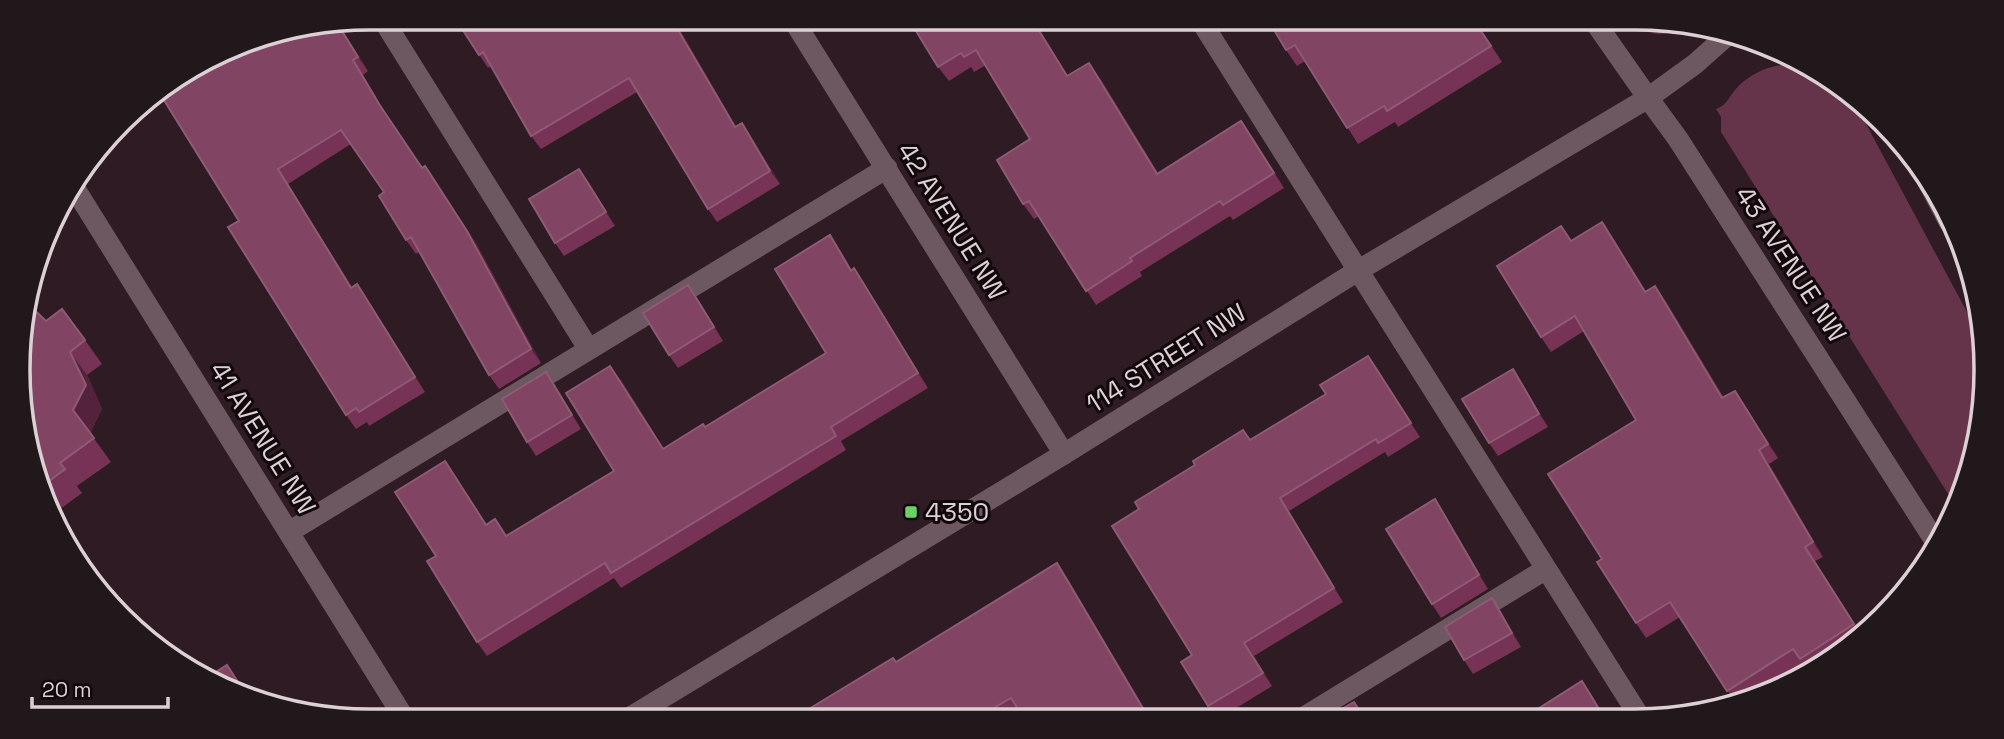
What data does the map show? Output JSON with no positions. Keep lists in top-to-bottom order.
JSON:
{
  "streets": {
    "street": [
      "42 AVENUE NW",
      "43 AVENUE NW",
      "114 STREET NW",
      "41 AVENUE NW"
    ]
  },
  "crossings": [
    ["42 AVENUE NW", "114 STREET NW"],
    ["43 AVENUE NW", "114 STREET NW"]
  ],
  "places": {
    "transit": ["4350"]
  },
  "scale_bar": "20 m"
}
